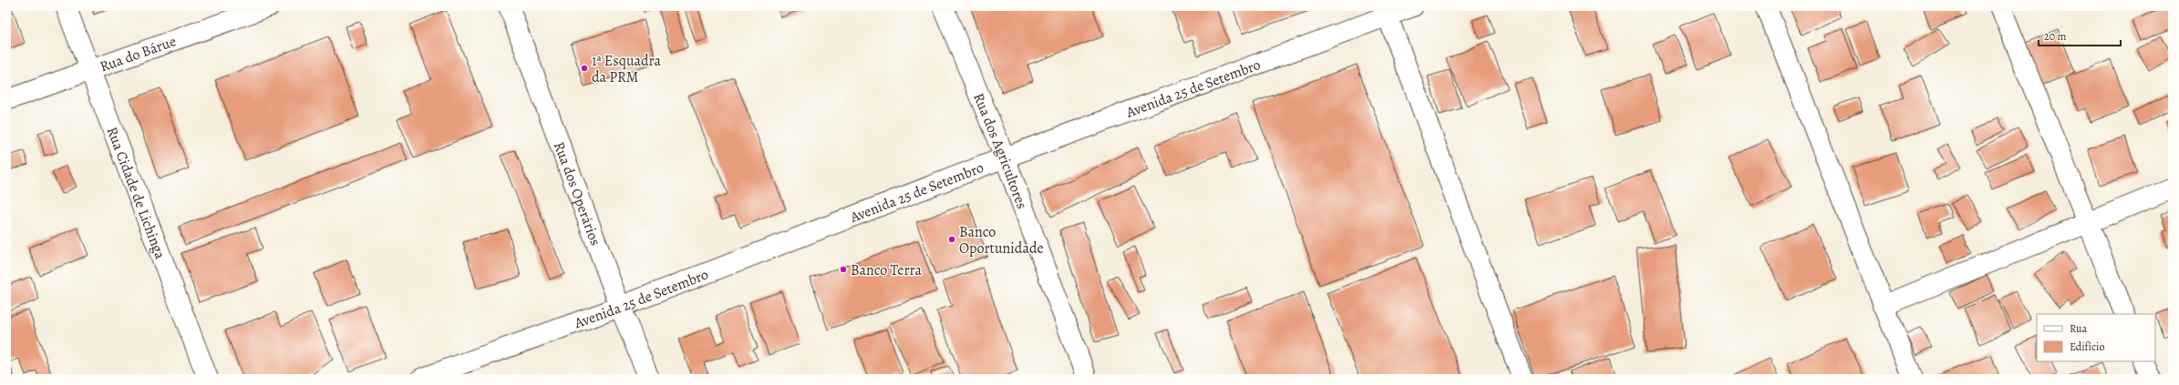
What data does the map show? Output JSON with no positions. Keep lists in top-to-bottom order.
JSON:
{
  "streets": {
    "street": [
      "Rua do Bárue",
      "Avenida 25 de Setembro",
      "Rua dos Agricultores",
      "Rua Cidade de Lichinga",
      "Rua dos Operários"
    ]
  },
  "crossings": [
    ["Rua do Bárue", "Rua Cidade de Lichinga"],
    ["Avenida 25 de Setembro", "Rua dos Agricultores"],
    ["Avenida 25 de Setembro", "Rua dos Operários"]
  ],
  "places": ["1ª Esquadra da PRM", "Banco Oportunidade", "Banco Terra"],
  "legend": ["Rua", "Edifício"],
  "scale_bar": "20 m"
}
